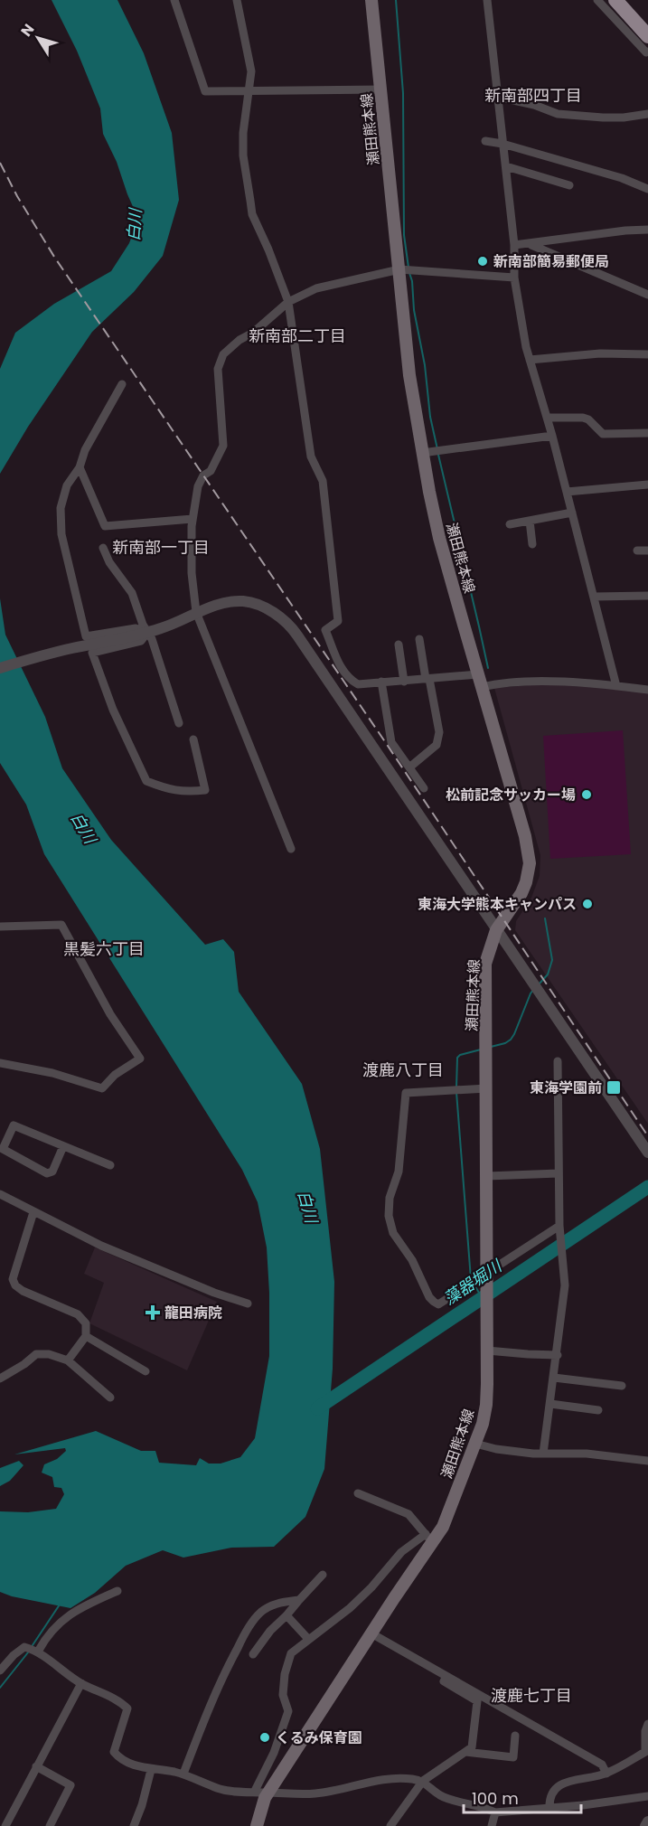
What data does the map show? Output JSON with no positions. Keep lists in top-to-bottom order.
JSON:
{
  "streets": {
    "main road": ["瀬田熊本線"]
  },
  "districts": [
    "新南部四丁目",
    "新南部二丁目",
    "新南部一丁目",
    "黒髪六丁目",
    "渡鹿八丁目",
    "渡鹿七丁目"
  ],
  "water": ["白川", "藻器堀川"],
  "places": {
    "other": [
      "新南部簡易郵便局",
      "松前記念サッカー場",
      "東海大学熊本キャンパス",
      "くるみ保育園"
    ],
    "transit": ["東海学園前"],
    "health": ["龍田病院"]
  },
  "scale_bar": "100 m",
  "north": "top left"
}
